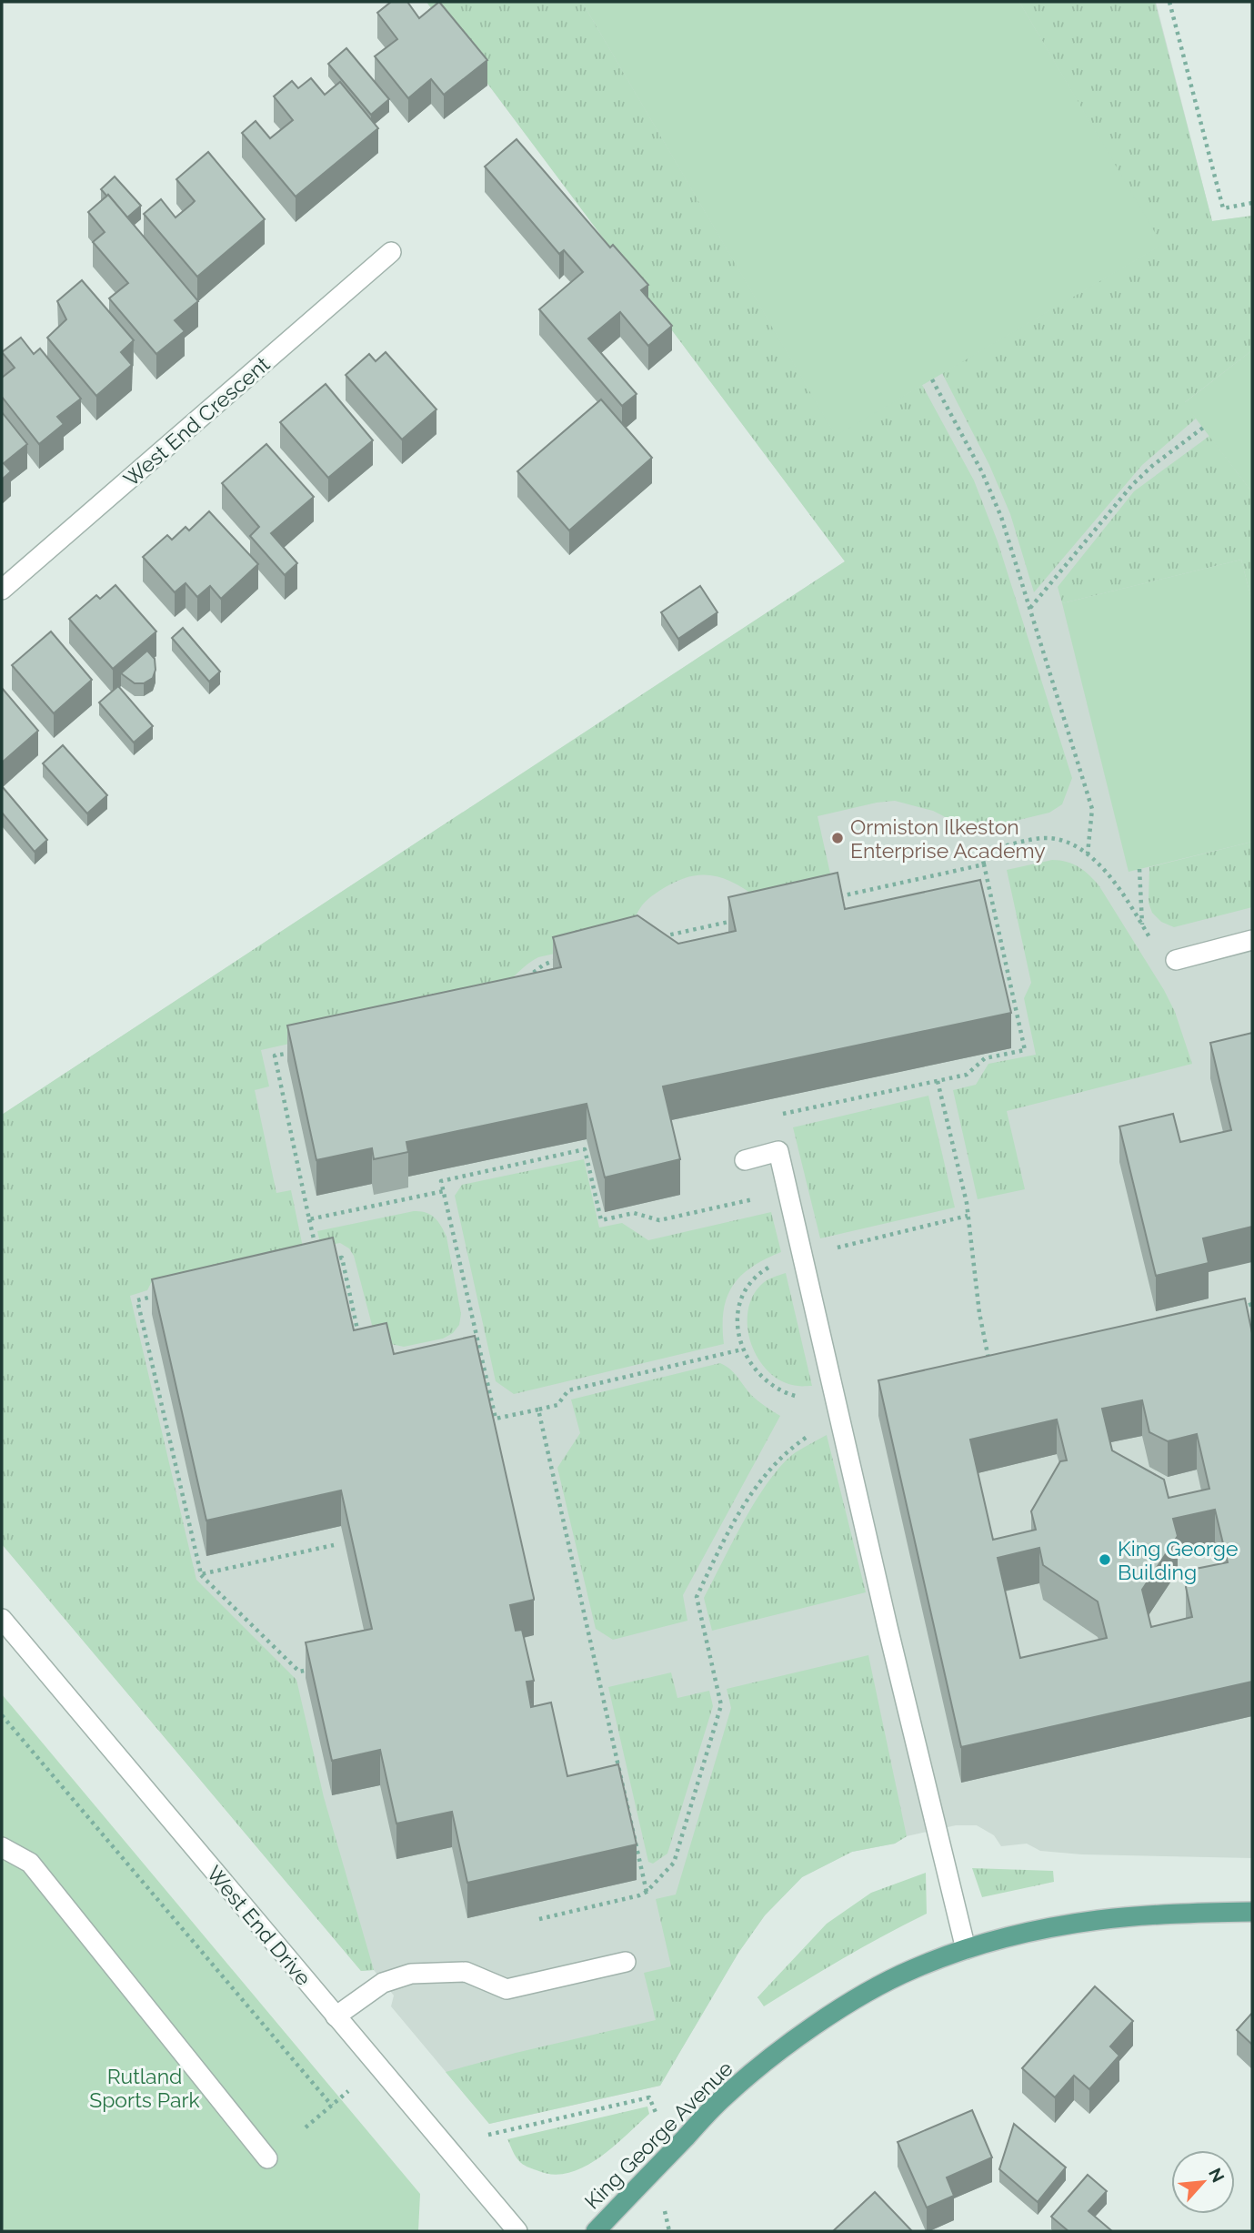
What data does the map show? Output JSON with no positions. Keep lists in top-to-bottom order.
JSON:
{
  "streets": {
    "main road": ["King George Avenue"],
    "street": ["West End Crescent", "West End Drive"]
  },
  "parks": ["Rutland Sports Park"],
  "places": ["Ormiston Ilkeston Enterprise Academy", "King George Building"],
  "north": "top right"
}
